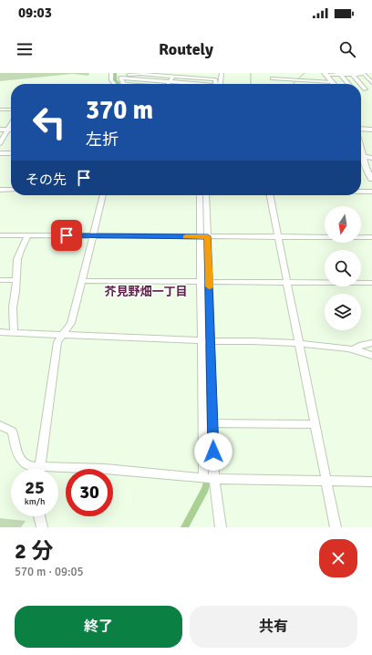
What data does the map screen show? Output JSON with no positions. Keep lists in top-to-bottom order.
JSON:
{
  "districts": ["芥見野畑一丁目"],
  "north": "bottom",
  "page": {
    "status": "09:03",
    "header": "Routely",
    "turn": ["370 m", "左折"],
    "then": "その先",
    "speed": "25 km/h",
    "limit": "30",
    "heading": ["2 分", "570 m · 09:05"],
    "buttons": ["終了", "共有"]
  }
}
